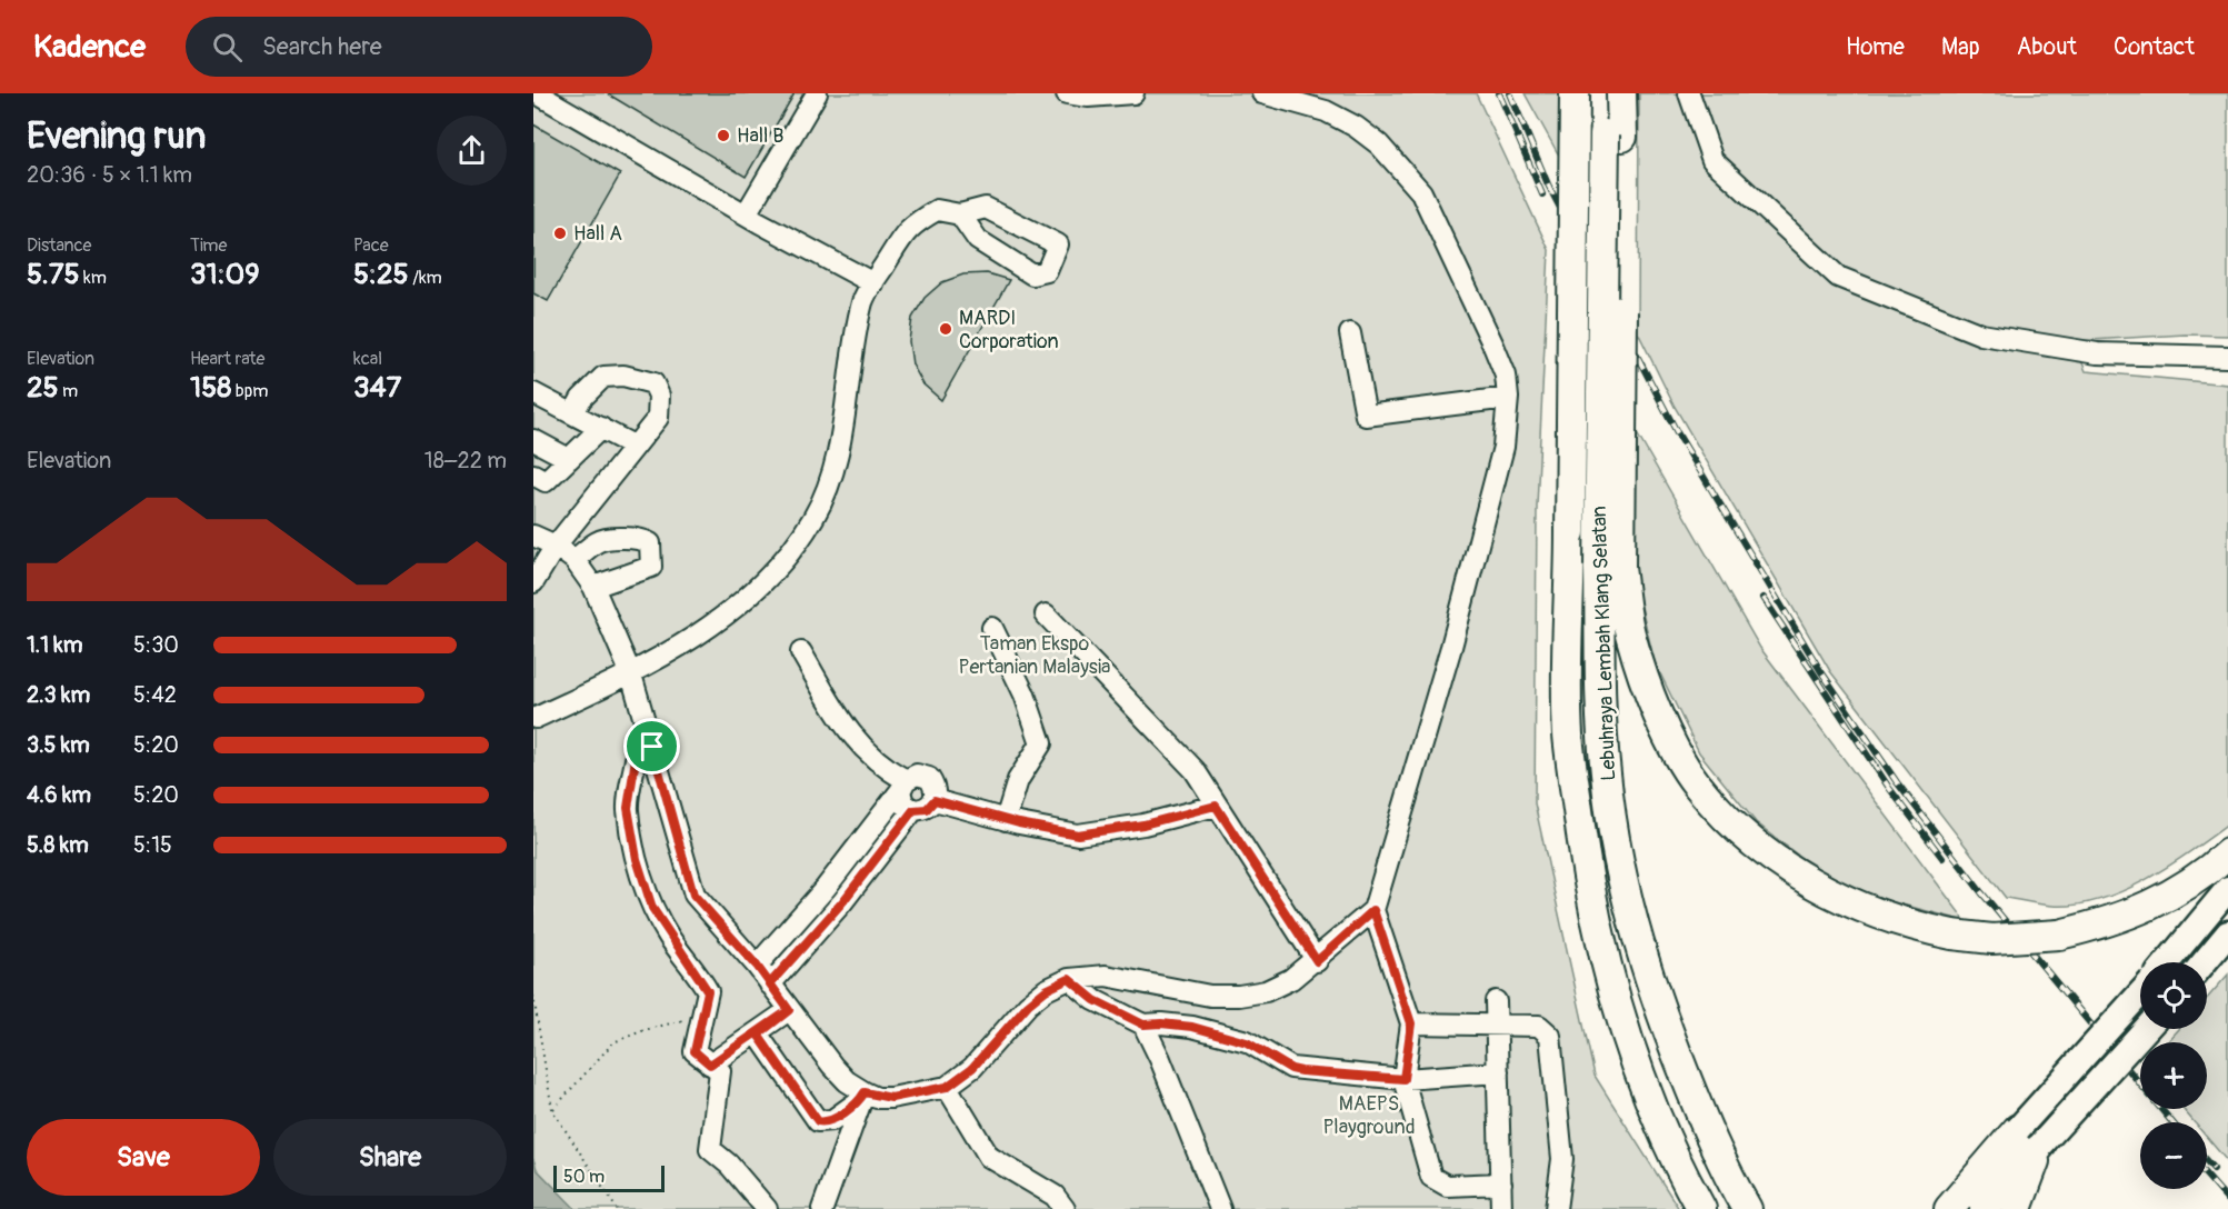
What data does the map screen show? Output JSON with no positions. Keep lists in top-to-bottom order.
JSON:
{
  "streets": {
    "highway": ["Lebuhraya Lembah Klang Selatan"]
  },
  "parks": ["Taman Ekspo Pertanian Malaysia", "MAEPS Playground"],
  "places": ["Hall B", "Hall A", "MARDI Corporation"],
  "scale_bar": "50 m",
  "page": {
    "header": "Kadence",
    "search": "Search here",
    "nav": [
      "Home",
      "Map",
      "About",
      "Contact"
    ],
    "heading": ["Evening run", "20:36 · 5 × 1.1 km"],
    "stats": [
      ["Distance", "5.75 km"],
      ["Time", "31:09"],
      ["Pace", "5:25 /km"],
      ["Elevation", "25 m"],
      ["Heart rate", "158 bpm"],
      ["kcal", "347"]
    ],
    "chart": ["Elevation", "18–22 m"],
    "list": [
      {
        "name": "1.1 km",
        "note": "5:30"
      },
      {
        "name": "2.3 km",
        "note": "5:42"
      },
      {
        "name": "3.5 km",
        "note": "5:20"
      },
      {
        "name": "4.6 km",
        "note": "5:20"
      },
      {
        "name": "5.8 km",
        "note": "5:15"
      }
    ],
    "map_buttons": ["+", "−"],
    "buttons": ["Save", "Share"],
    "scale": "50 m"
  }
}
